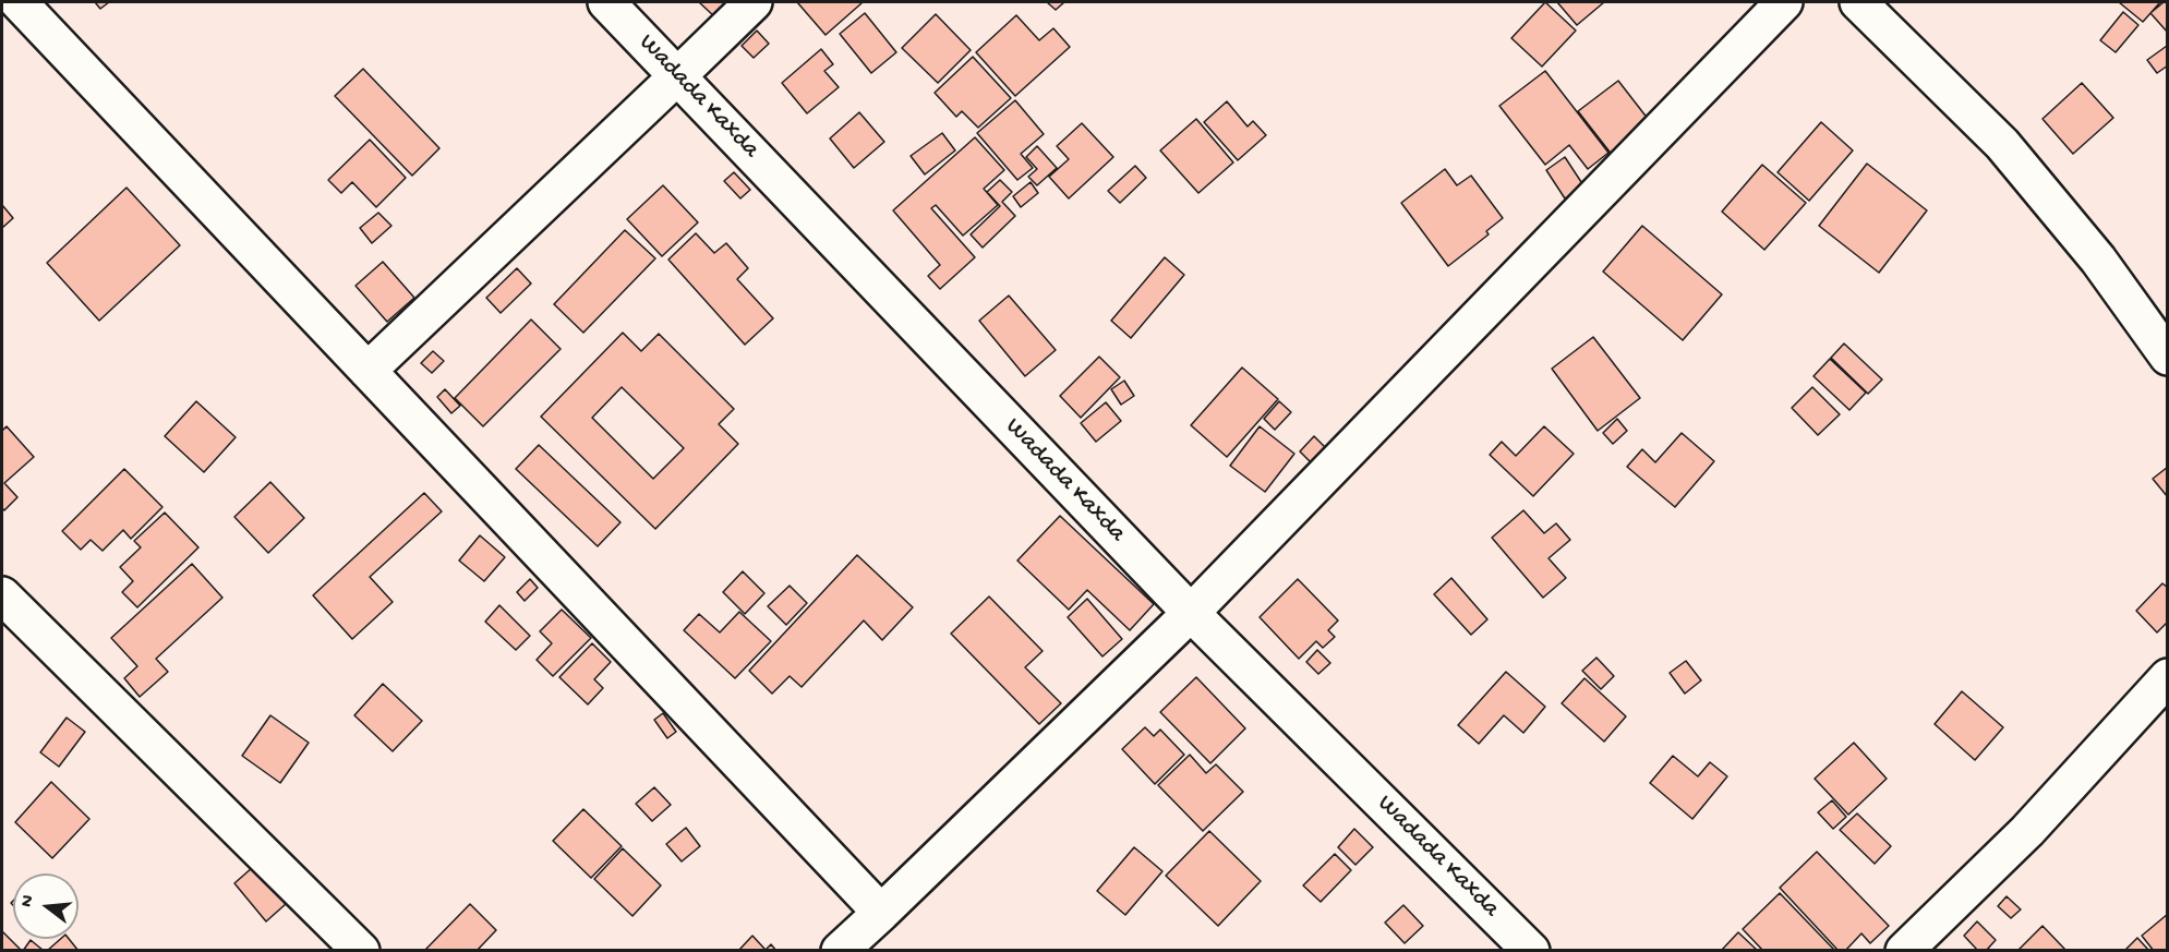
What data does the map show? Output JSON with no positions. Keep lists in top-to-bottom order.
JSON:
{
  "streets": {
    "street": ["Wadada Kaxda"]
  },
  "north": "left"
}
